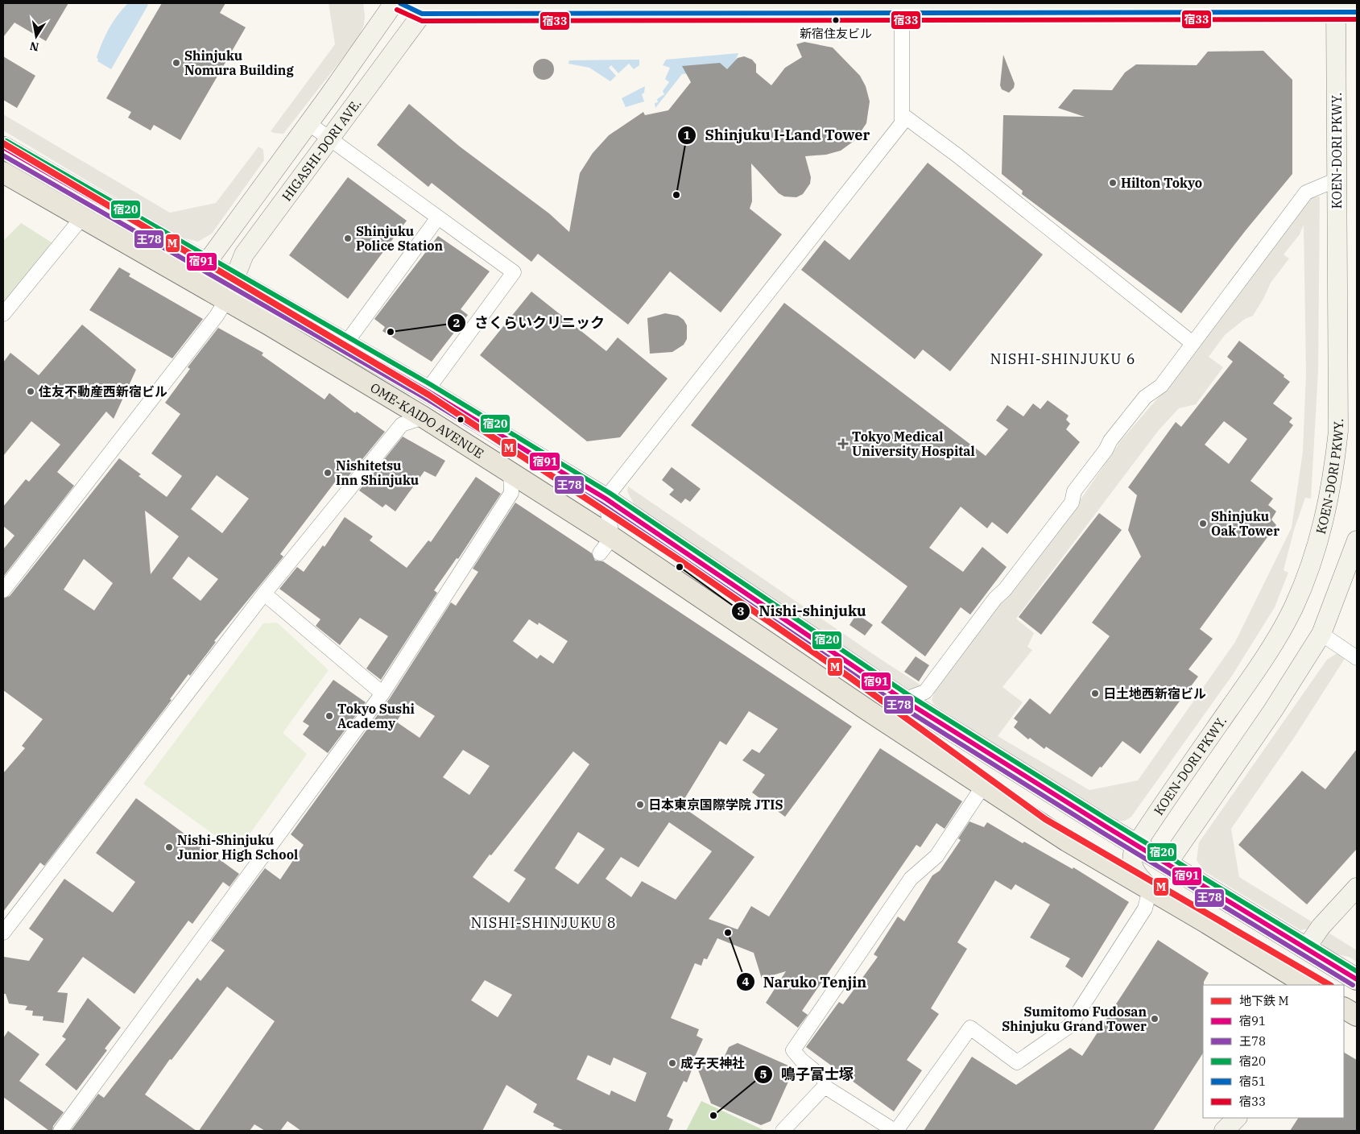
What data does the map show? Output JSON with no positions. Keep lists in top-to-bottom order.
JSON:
{
  "streets": {
    "main road": ["HIGASHI-DORI AVE.", "KOEN-DORI PKWY.", "OME-KAIDO AVENUE"]
  },
  "crossings": [
    ["HIGASHI-DORI AVE.", "OME-KAIDO AVENUE"],
    ["KOEN-DORI PKWY.", "OME-KAIDO AVENUE"]
  ],
  "districts": ["NISHI-SHINJUKU 6", "NISHI-SHINJUKU 8"],
  "places": {
    "other": [
      "新宿住友ビル",
      "Shinjuku Nomura Building",
      "Hilton Tokyo",
      "Shinjuku I-Land Tower",
      "Shinjuku Police Station",
      "さくらいクリニック",
      "住友不動産西新宿ビル",
      "Nishitetsu Inn Shinjuku",
      "Shinjuku Oak Tower",
      "Nishi-shinjuku",
      "日土地西新宿ビル",
      "Tokyo Sushi Academy",
      "日本東京国際学院 JTIS",
      "Nishi-Shinjuku Junior High School",
      "Naruko Tenjin",
      "Sumitomo Fudosan Shinjuku Grand Tower",
      "成子天神社",
      "鳴子富士塚"
    ],
    "health": ["Tokyo Medical University Hospital"]
  },
  "lines": [
    "transit line 宿51",
    "transit line 宿33",
    "transit line 宿20",
    "metro line M",
    "transit line 宿91",
    "transit line 王78"
  ],
  "legend": [
    "地下鉄 M",
    "宿91",
    "王78",
    "宿20",
    "宿51",
    "宿33"
  ],
  "north": "bottom"
}
